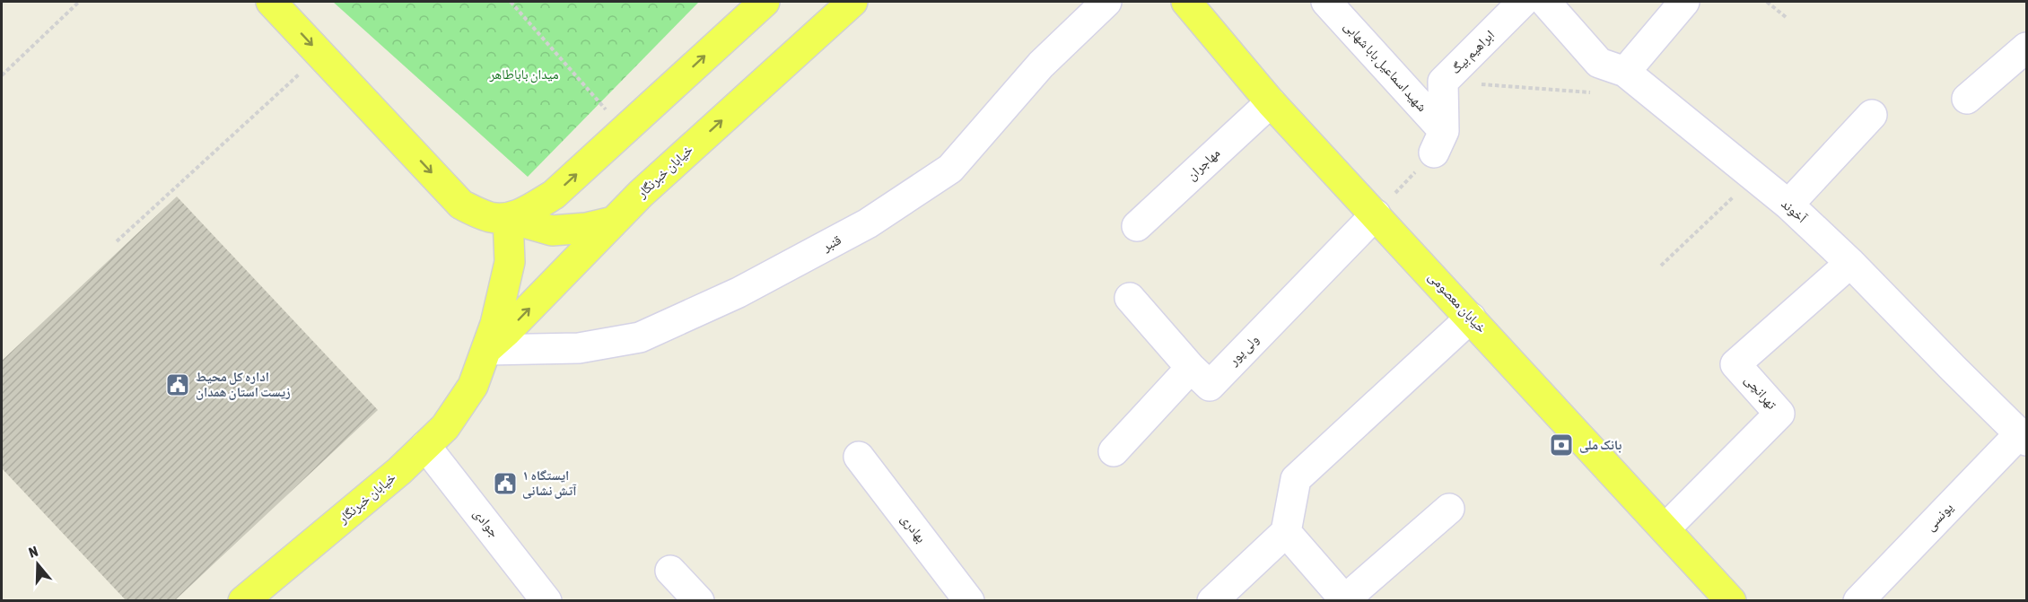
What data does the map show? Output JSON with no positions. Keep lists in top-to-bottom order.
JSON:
{
  "streets": {
    "main road": ["خیابان خبرنگار", "خیابان معصومی"],
    "street": [
      "ابراهیم بیگ",
      "شهید اسماعیل بابا شهابی",
      "مهاجران",
      "آخوند",
      "قنبر",
      "ولی پور",
      "تهرانچی",
      "یونسی",
      "جوادی",
      "بهادری"
    ]
  },
  "crossings": [
    ["ابراهیم بیگ", "شهید اسماعیل بابا شهابی"],
    ["مهاجران", "خیابان معصومی"],
    ["خیابان خبرنگار", "قنبر"],
    ["خیابان خبرنگار", "جوادی"],
    ["آخوند", "تهرانچی"],
    ["آخوند", "یونسی"],
    ["خیابان معصومی", "ولی پور"],
    ["خیابان معصومی", "تهرانچی"]
  ],
  "parks": ["میدان باباطاهر"],
  "places": {
    "public building": ["اداره کل محیط زیست استان همدان", "ایستگاه ۱ آتش نشانی"],
    "bank": ["بانک ملی"]
  },
  "north": "top"
}
